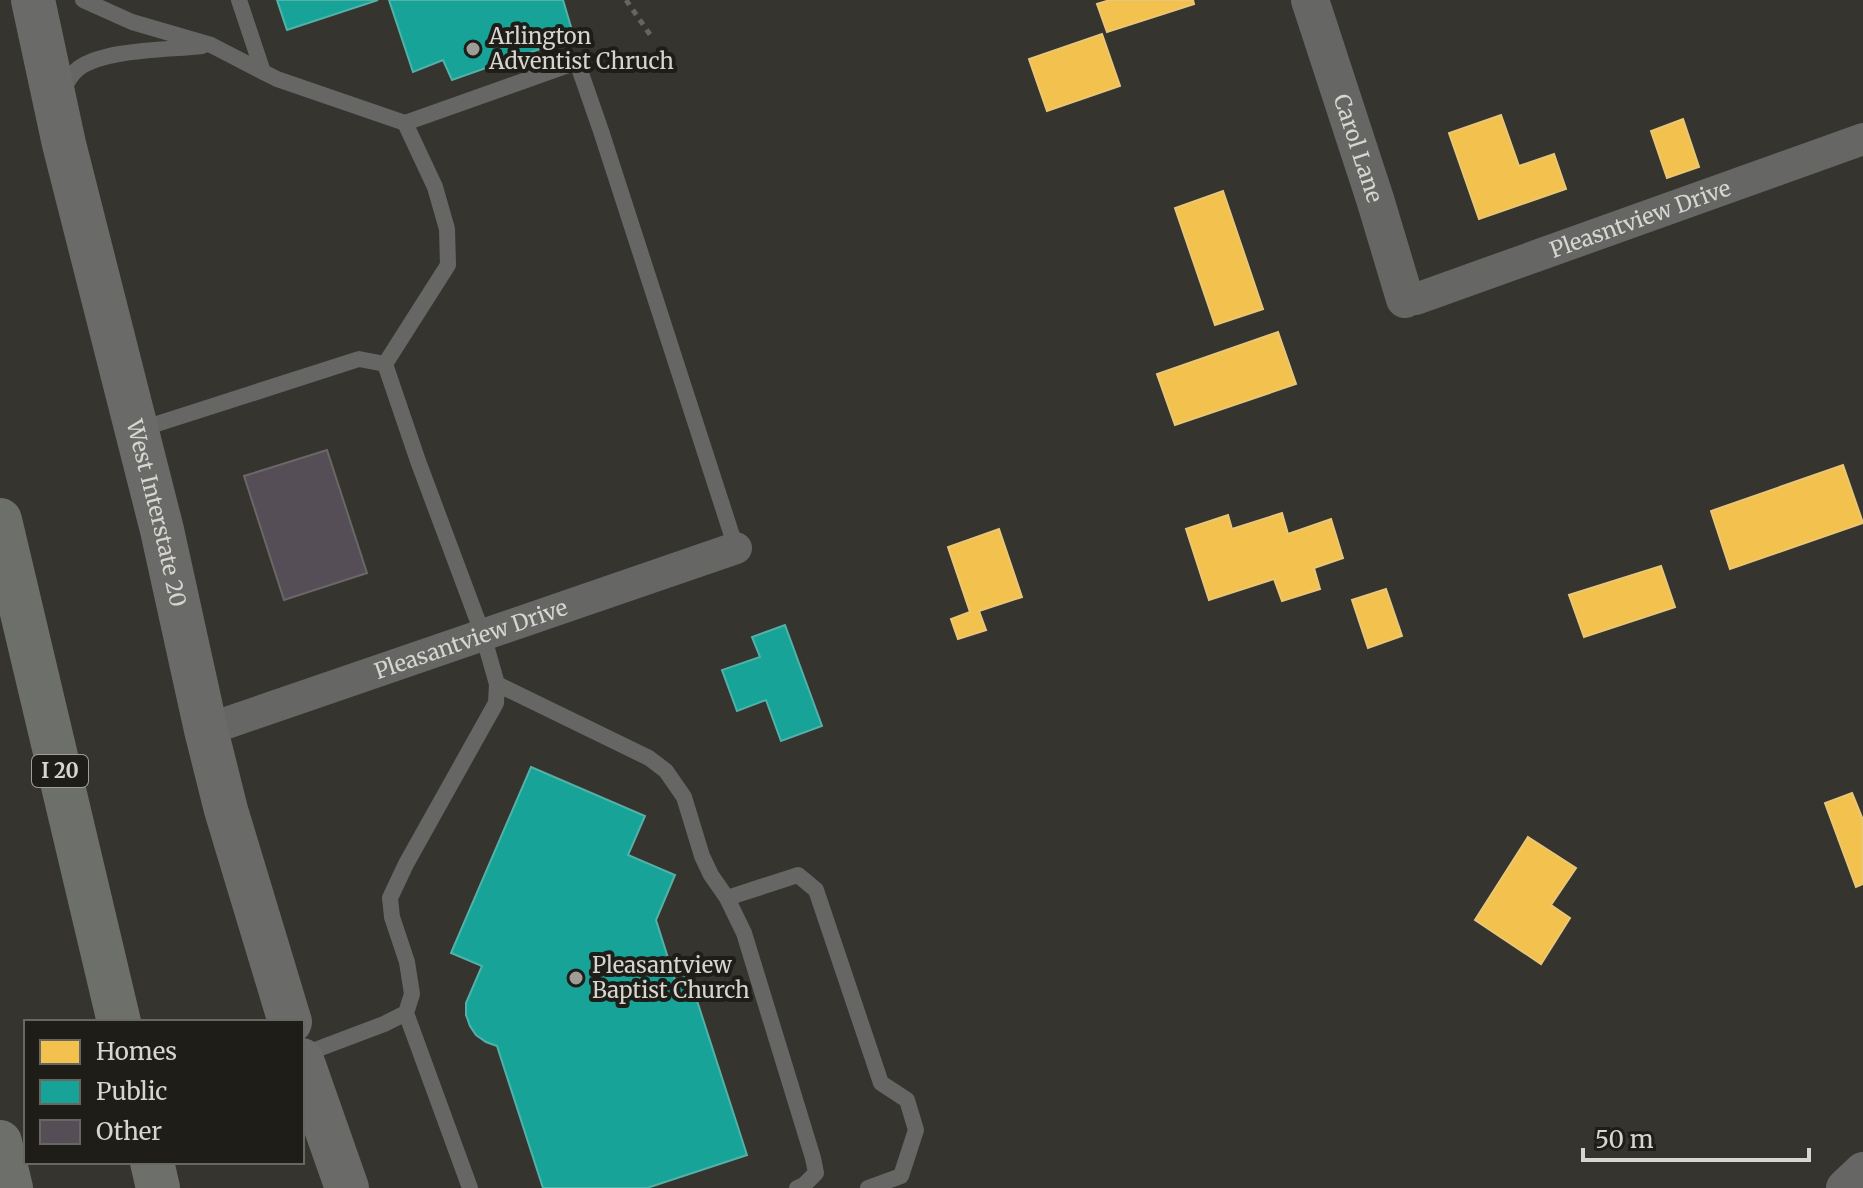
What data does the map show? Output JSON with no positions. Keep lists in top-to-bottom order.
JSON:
{
  "streets": {
    "highway": ["I 20"],
    "main road": ["West Interstate 20"],
    "street": ["Carol Lane", "Pleasntview Drive", "Pleasantview Drive"]
  },
  "crossings": [
    ["Carol Lane", "Pleasntview Drive"],
    ["West Interstate 20", "Pleasantview Drive"]
  ],
  "places": ["Arlington Adventist Chruch", "Pleasantview Baptist Church"],
  "legend": ["Homes", "Public", "Other"],
  "scale_bar": "50 m"
}
